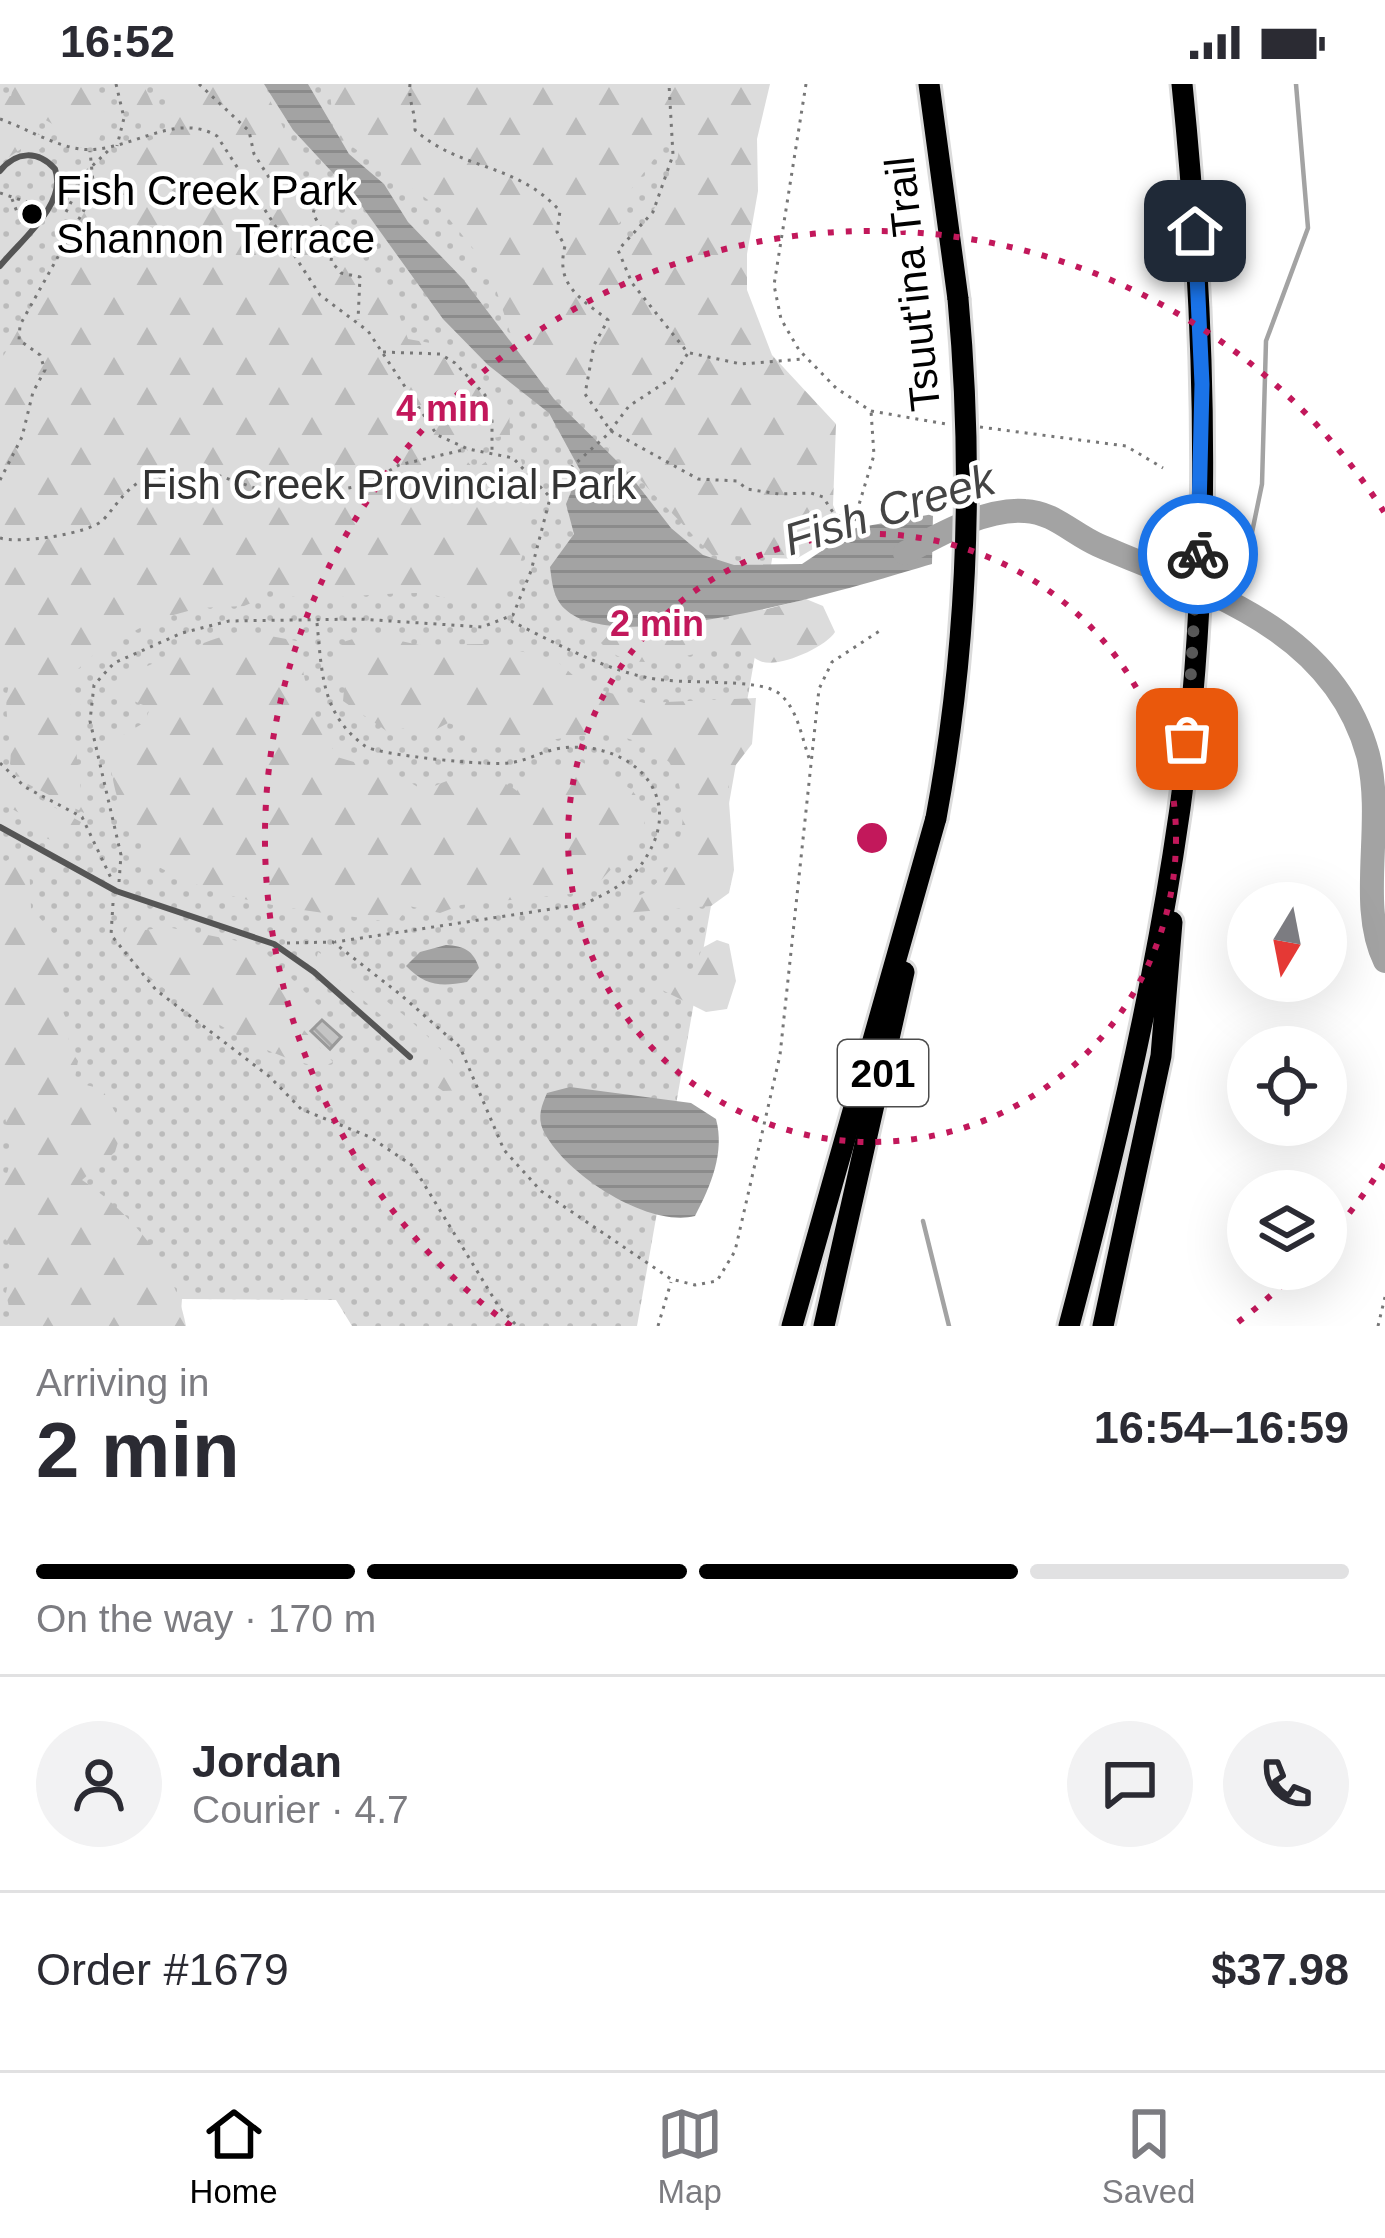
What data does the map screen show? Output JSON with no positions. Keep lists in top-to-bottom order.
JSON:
{
  "streets": {
    "highway": ["Tsuut'ina Trail", "201"]
  },
  "water": ["Fish Creek"],
  "parks": ["Fish Creek Provincial Park"],
  "places": ["Fish Creek Park Shannon Terrace"],
  "north": "bottom",
  "page": {
    "status": "16:52",
    "heading": ["2 min", "Arriving in", "16:54–16:59"],
    "panel": [
      "Jordan",
      "Courier · 4.7",
      "Order #1679",
      "$37.98"
    ],
    "bar": "On the way · 170 m",
    "tabs": ["Home", "Map", "Saved"]
  },
  "rings": ["4 min", "2 min"]
}
